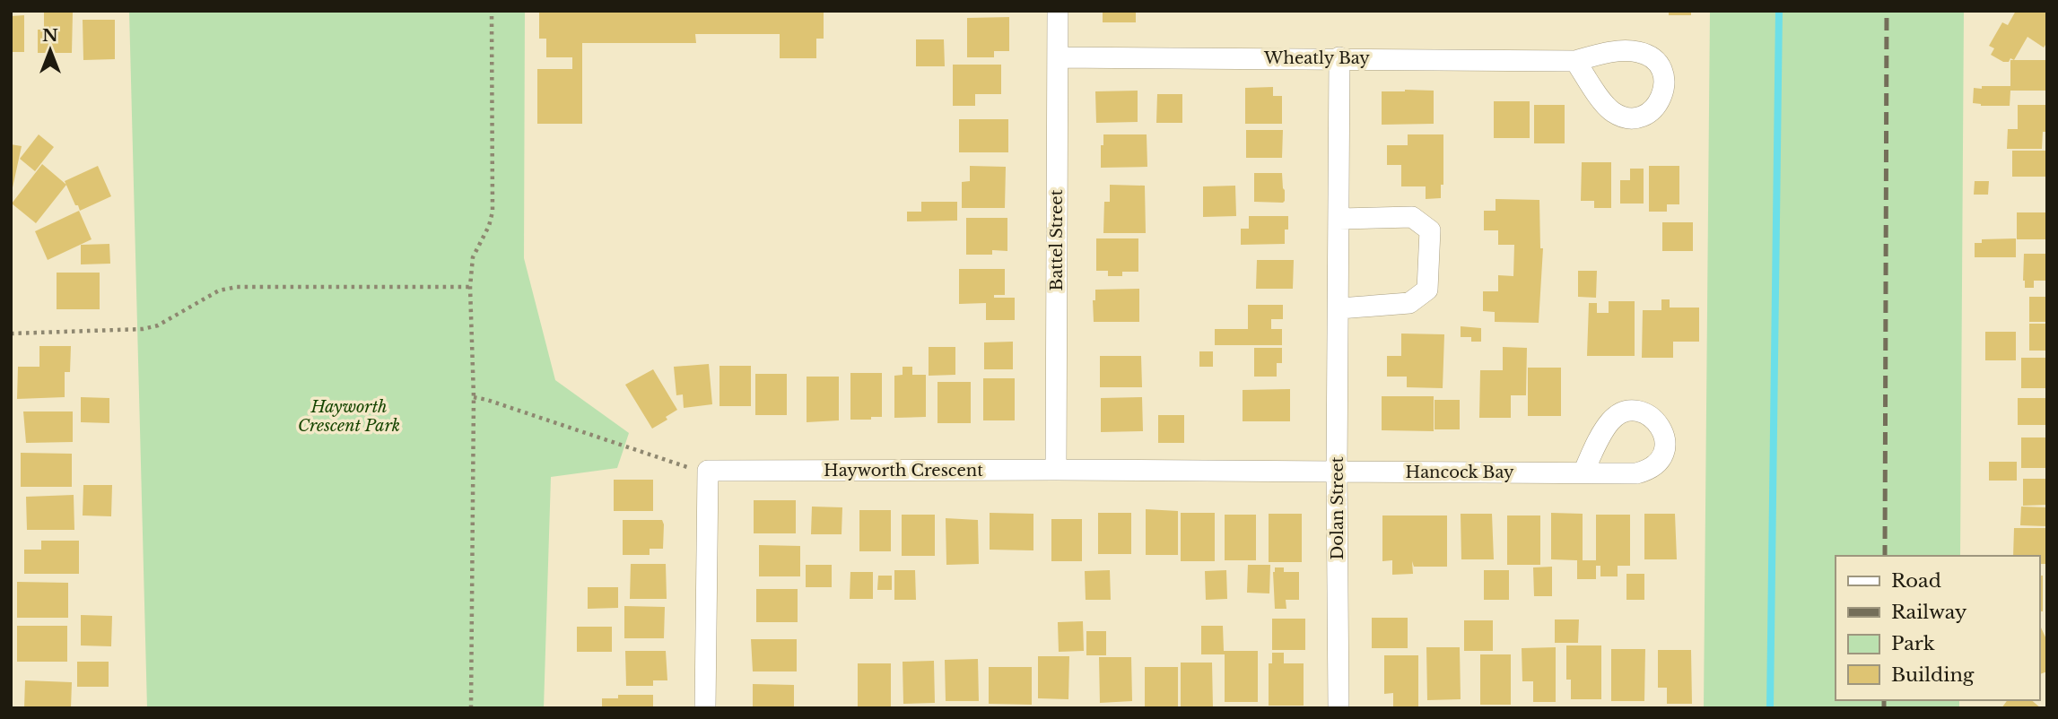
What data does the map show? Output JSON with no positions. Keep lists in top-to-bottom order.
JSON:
{
  "streets": {
    "street": [
      "Wheatly Bay",
      "Battel Street",
      "Hayworth Crescent",
      "Hancock Bay",
      "Dolan Street"
    ]
  },
  "crossings": [
    ["Wheatly Bay", "Battel Street"],
    ["Wheatly Bay", "Dolan Street"],
    ["Battel Street", "Hayworth Crescent"],
    ["Hayworth Crescent", "Hancock Bay"],
    ["Hayworth Crescent", "Dolan Street"],
    ["Hancock Bay", "Dolan Street"]
  ],
  "parks": ["Hayworth Crescent Park"],
  "legend": [
    "Road",
    "Railway",
    "Park",
    "Building"
  ],
  "north": "top"
}
